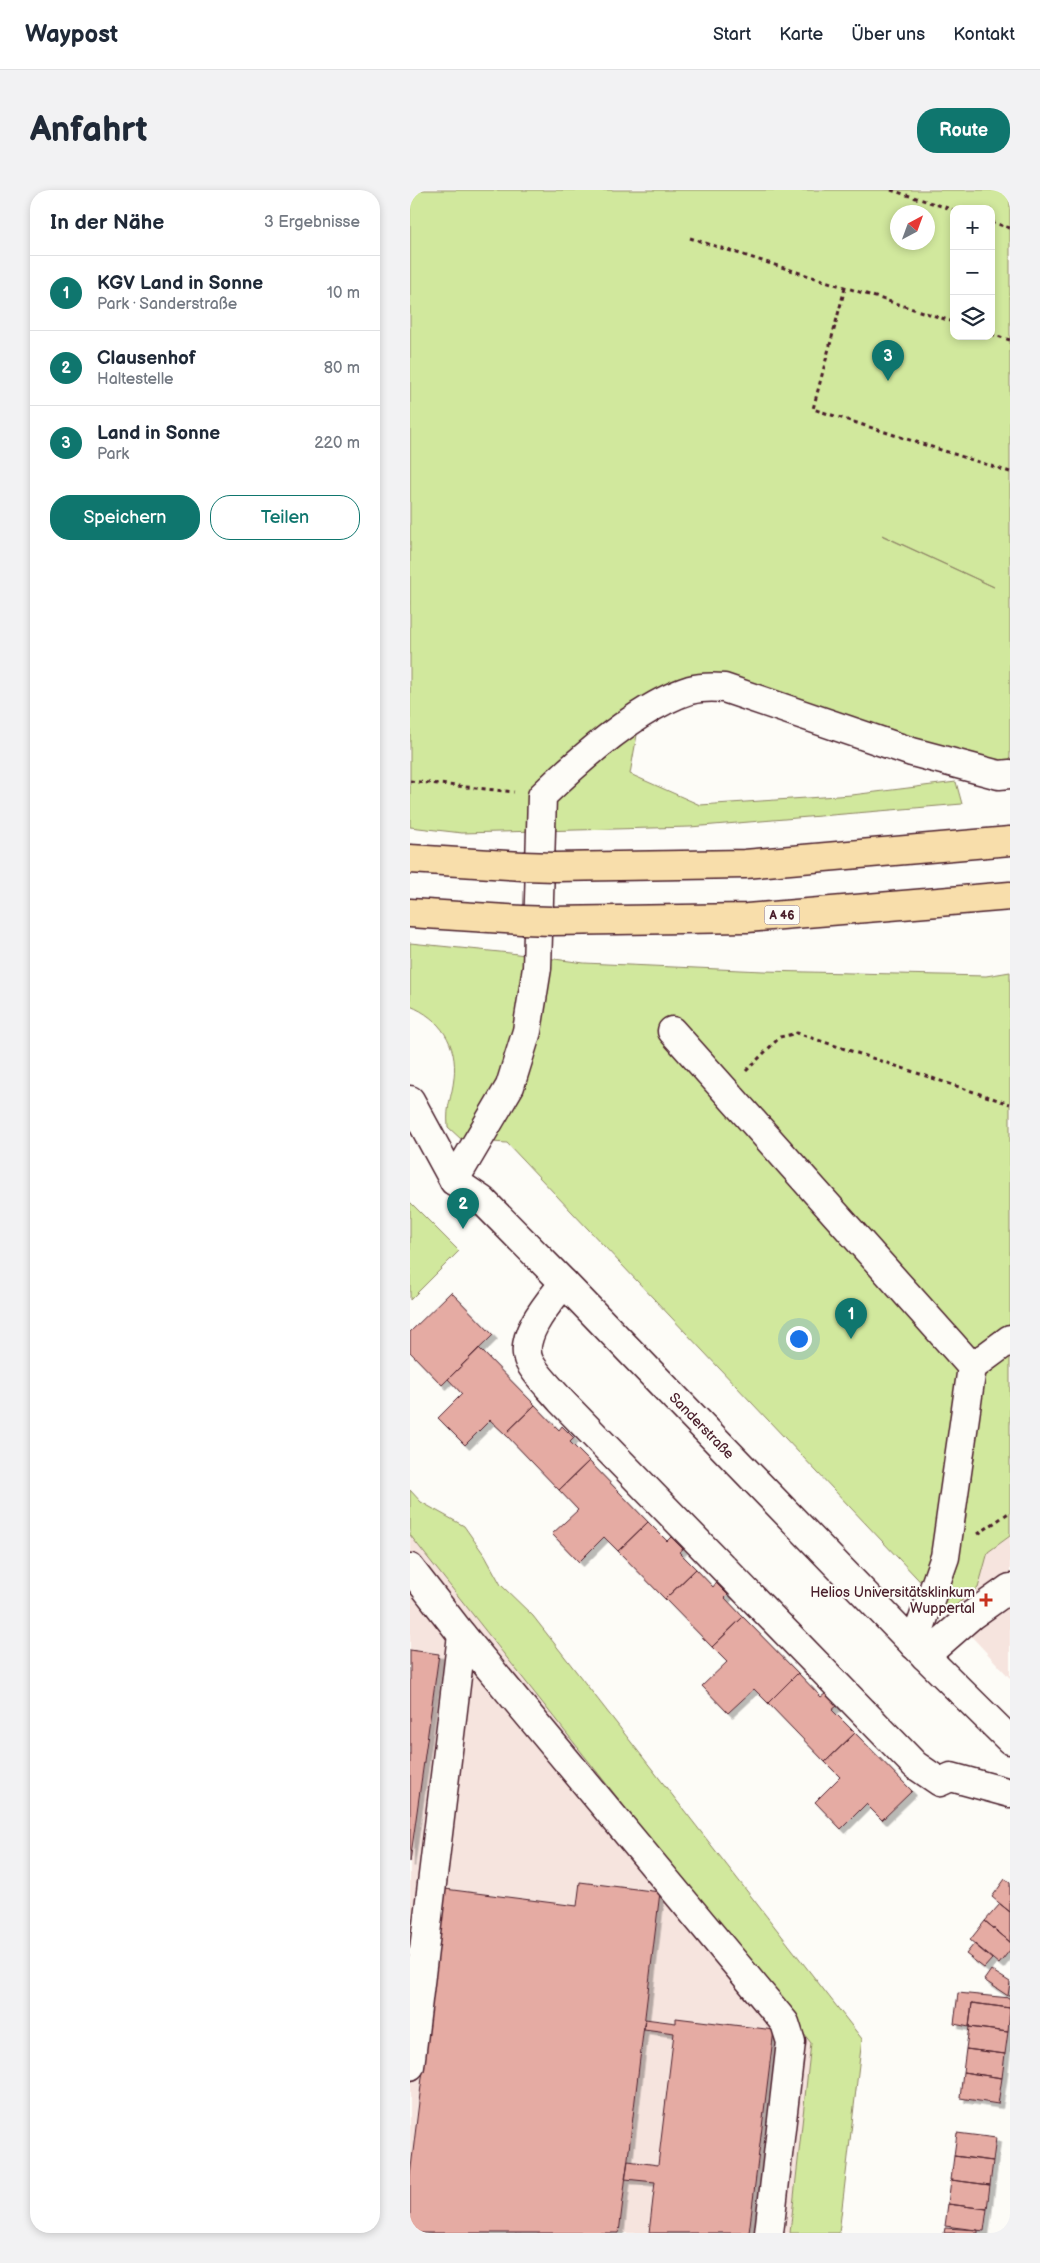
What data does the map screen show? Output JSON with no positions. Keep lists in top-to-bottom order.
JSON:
{
  "streets": {
    "highway": ["A 46"],
    "street": ["Sanderstraße"]
  },
  "places": {
    "health": ["Helios Universitätsklinkum Wuppertal"]
  },
  "north": "top right",
  "page": {
    "header": "Waypost",
    "nav": [
      "Start",
      "Karte",
      "Über uns",
      "Kontakt"
    ],
    "buttons": [
      "Route",
      ["Speichern", "Teilen"]
    ],
    "title": "Anfahrt",
    "heading": ["In der Nähe", "3 Ergebnisse"],
    "map_buttons": ["+", "−"],
    "list": [
      {
        "mark": "1",
        "name": "KGV Land in Sonne",
        "note": "Park · Sanderstraße",
        "value": "10 m"
      },
      {
        "mark": "2",
        "name": "Clausenhof",
        "note": "Haltestelle",
        "value": "80 m"
      },
      {
        "mark": "3",
        "name": "Land in Sonne",
        "note": "Park",
        "value": "220 m"
      }
    ],
    "pins": ["3", "2", "1"]
  }
}
